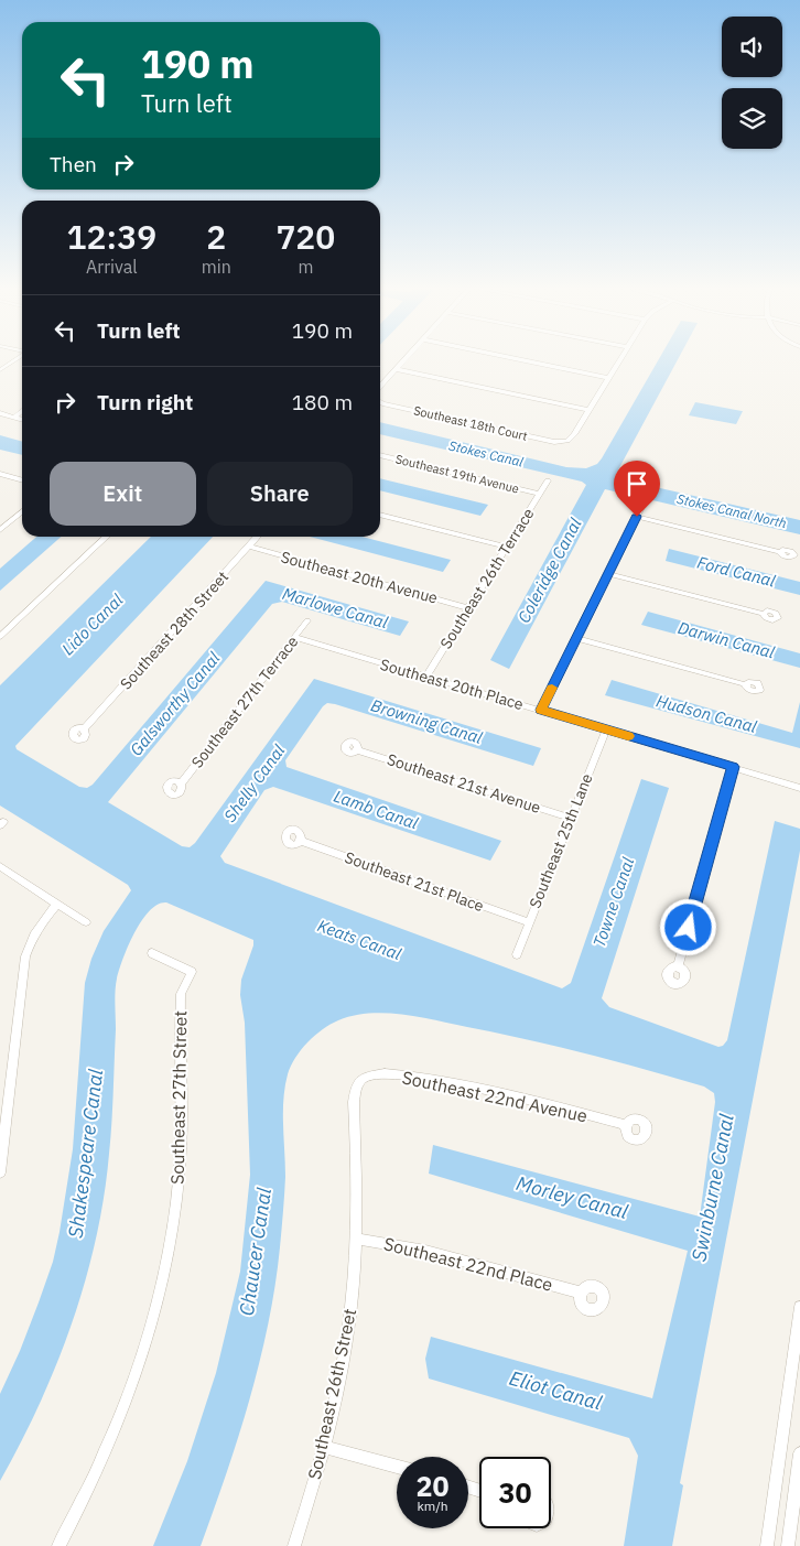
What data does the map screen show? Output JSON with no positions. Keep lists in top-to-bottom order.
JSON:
{
  "streets": {
    "street": [
      "Southeast 18th Court",
      "Southeast 19th Avenue",
      "Southeast 20th Avenue",
      "Southeast 26th Terrace",
      "Southeast 28th Street",
      "Southeast 20th Place",
      "Southeast 27th Terrace",
      "Southeast 21st Avenue",
      "Southeast 25th Lane",
      "Southeast 21st Place",
      "Southeast 22nd Avenue",
      "Southeast 27th Street",
      "Southeast 22nd Place",
      "Southeast 26th Street"
    ]
  },
  "crossings": [
    ["Southeast 19th Avenue", "Southeast 26th Terrace"],
    ["Southeast 20th Avenue", "Southeast 26th Terrace"],
    ["Southeast 20th Avenue", "Southeast 28th Street"],
    ["Southeast 26th Terrace", "Southeast 20th Place"],
    ["Southeast 20th Place", "Southeast 27th Terrace"],
    ["Southeast 20th Place", "Southeast 25th Lane"],
    ["Southeast 21st Avenue", "Southeast 25th Lane"],
    ["Southeast 25th Lane", "Southeast 21st Place"],
    ["Southeast 22nd Avenue", "Southeast 26th Street"],
    ["Southeast 22nd Place", "Southeast 26th Street"]
  ],
  "water": [
    "Stokes Canal",
    "Stokes Canal North",
    "Coleridge Canal",
    "Ford Canal",
    "Marlowe Canal",
    "Lido Canal",
    "Darwin Canal",
    "Galsworthy Canal",
    "Hudson Canal",
    "Browning Canal",
    "Shelly Canal",
    "Lamb Canal",
    "Towne Canal",
    "Keats Canal",
    "Shakespeare Canal",
    "Swinburne Canal",
    "Morley Canal",
    "Chaucer Canal",
    "Eliot Canal"
  ],
  "page": {
    "turn": ["190 m", "Turn left"],
    "then": "Then",
    "eta": [
      "12:39",
      "Arrival",
      "2",
      "min",
      "720",
      "m"
    ],
    "list": [
      {
        "name": "Turn left",
        "value": "190 m"
      },
      {
        "name": "Turn right",
        "value": "180 m"
      }
    ],
    "buttons": ["Exit", "Share"],
    "speed": "20 km/h",
    "limit": "30"
  }
}
